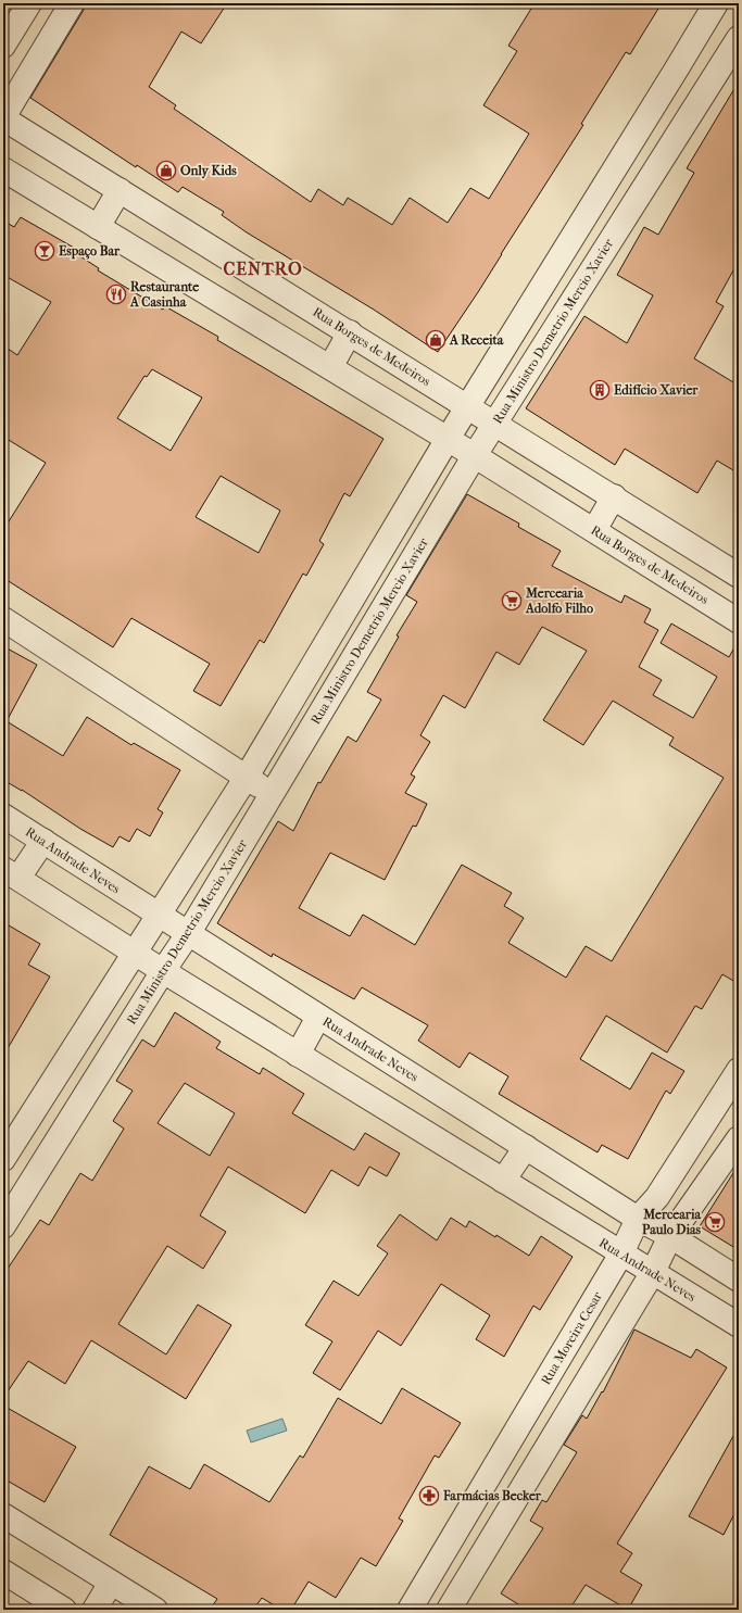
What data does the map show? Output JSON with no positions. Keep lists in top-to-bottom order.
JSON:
{
  "streets": {
    "street": [
      "Rua Ministro Demetrio Mercio Xavier",
      "Rua Borges de Medeiros",
      "Rua Andrade Neves",
      "Rua Moreira Cesar"
    ]
  },
  "crossings": [
    ["Rua Ministro Demetrio Mercio Xavier", "Rua Borges de Medeiros"],
    ["Rua Ministro Demetrio Mercio Xavier", "Rua Andrade Neves"],
    ["Rua Andrade Neves", "Rua Moreira Cesar"]
  ],
  "districts": ["CENTRO"],
  "places": {
    "shop": ["Only Kids", "A Receita"],
    "bar": ["Espaço Bar"],
    "restaurant": ["Restaurante A Casinha"],
    "building": ["Edifício Xavier"],
    "supermarket": ["Mercearia Adolfo Filho", "Mercearia Paulo Dias"],
    "pharmacy": ["Farmácias Becker"]
  }
}
